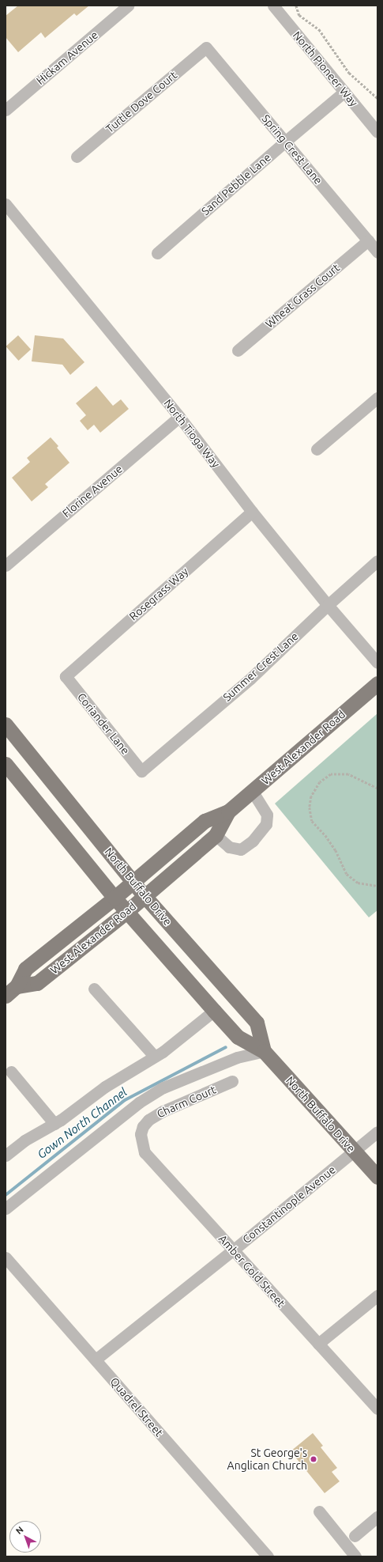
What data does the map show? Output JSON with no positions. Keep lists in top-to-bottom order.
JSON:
{
  "streets": {
    "main road": ["West Alexander Road", "North Buffalo Drive"],
    "street": [
      "Hickam Avenue",
      "North Pioneer Way",
      "Turtle Dove Court",
      "Spring Crest Lane",
      "Sand Pebble Lane",
      "Wheat Grass Court",
      "North Tioga Way",
      "Florine Avenue",
      "Rosegrass Way",
      "Summer Crest Lane",
      "Coriander Lane",
      "Charm Court",
      "Constantinople Avenue",
      "Amber Gold Street",
      "Quadrel Street"
    ]
  },
  "crossings": [
    ["North Pioneer Way", "Sand Pebble Lane"],
    ["Turtle Dove Court", "Spring Crest Lane"],
    ["Spring Crest Lane", "Sand Pebble Lane"],
    ["Spring Crest Lane", "Wheat Grass Court"],
    ["North Tioga Way", "Florine Avenue"],
    ["North Tioga Way", "Rosegrass Way"],
    ["North Tioga Way", "Summer Crest Lane"],
    ["Rosegrass Way", "Coriander Lane"],
    ["Summer Crest Lane", "Coriander Lane"],
    ["West Alexander Road", "North Buffalo Drive"],
    ["North Buffalo Drive", "Constantinople Avenue"],
    ["Charm Court", "Amber Gold Street"],
    ["Constantinople Avenue", "Amber Gold Street"],
    ["Constantinople Avenue", "Quadrel Street"]
  ],
  "water": ["Gown North Channel"],
  "places": ["St George's Anglican Church"],
  "north": "top left"
}
